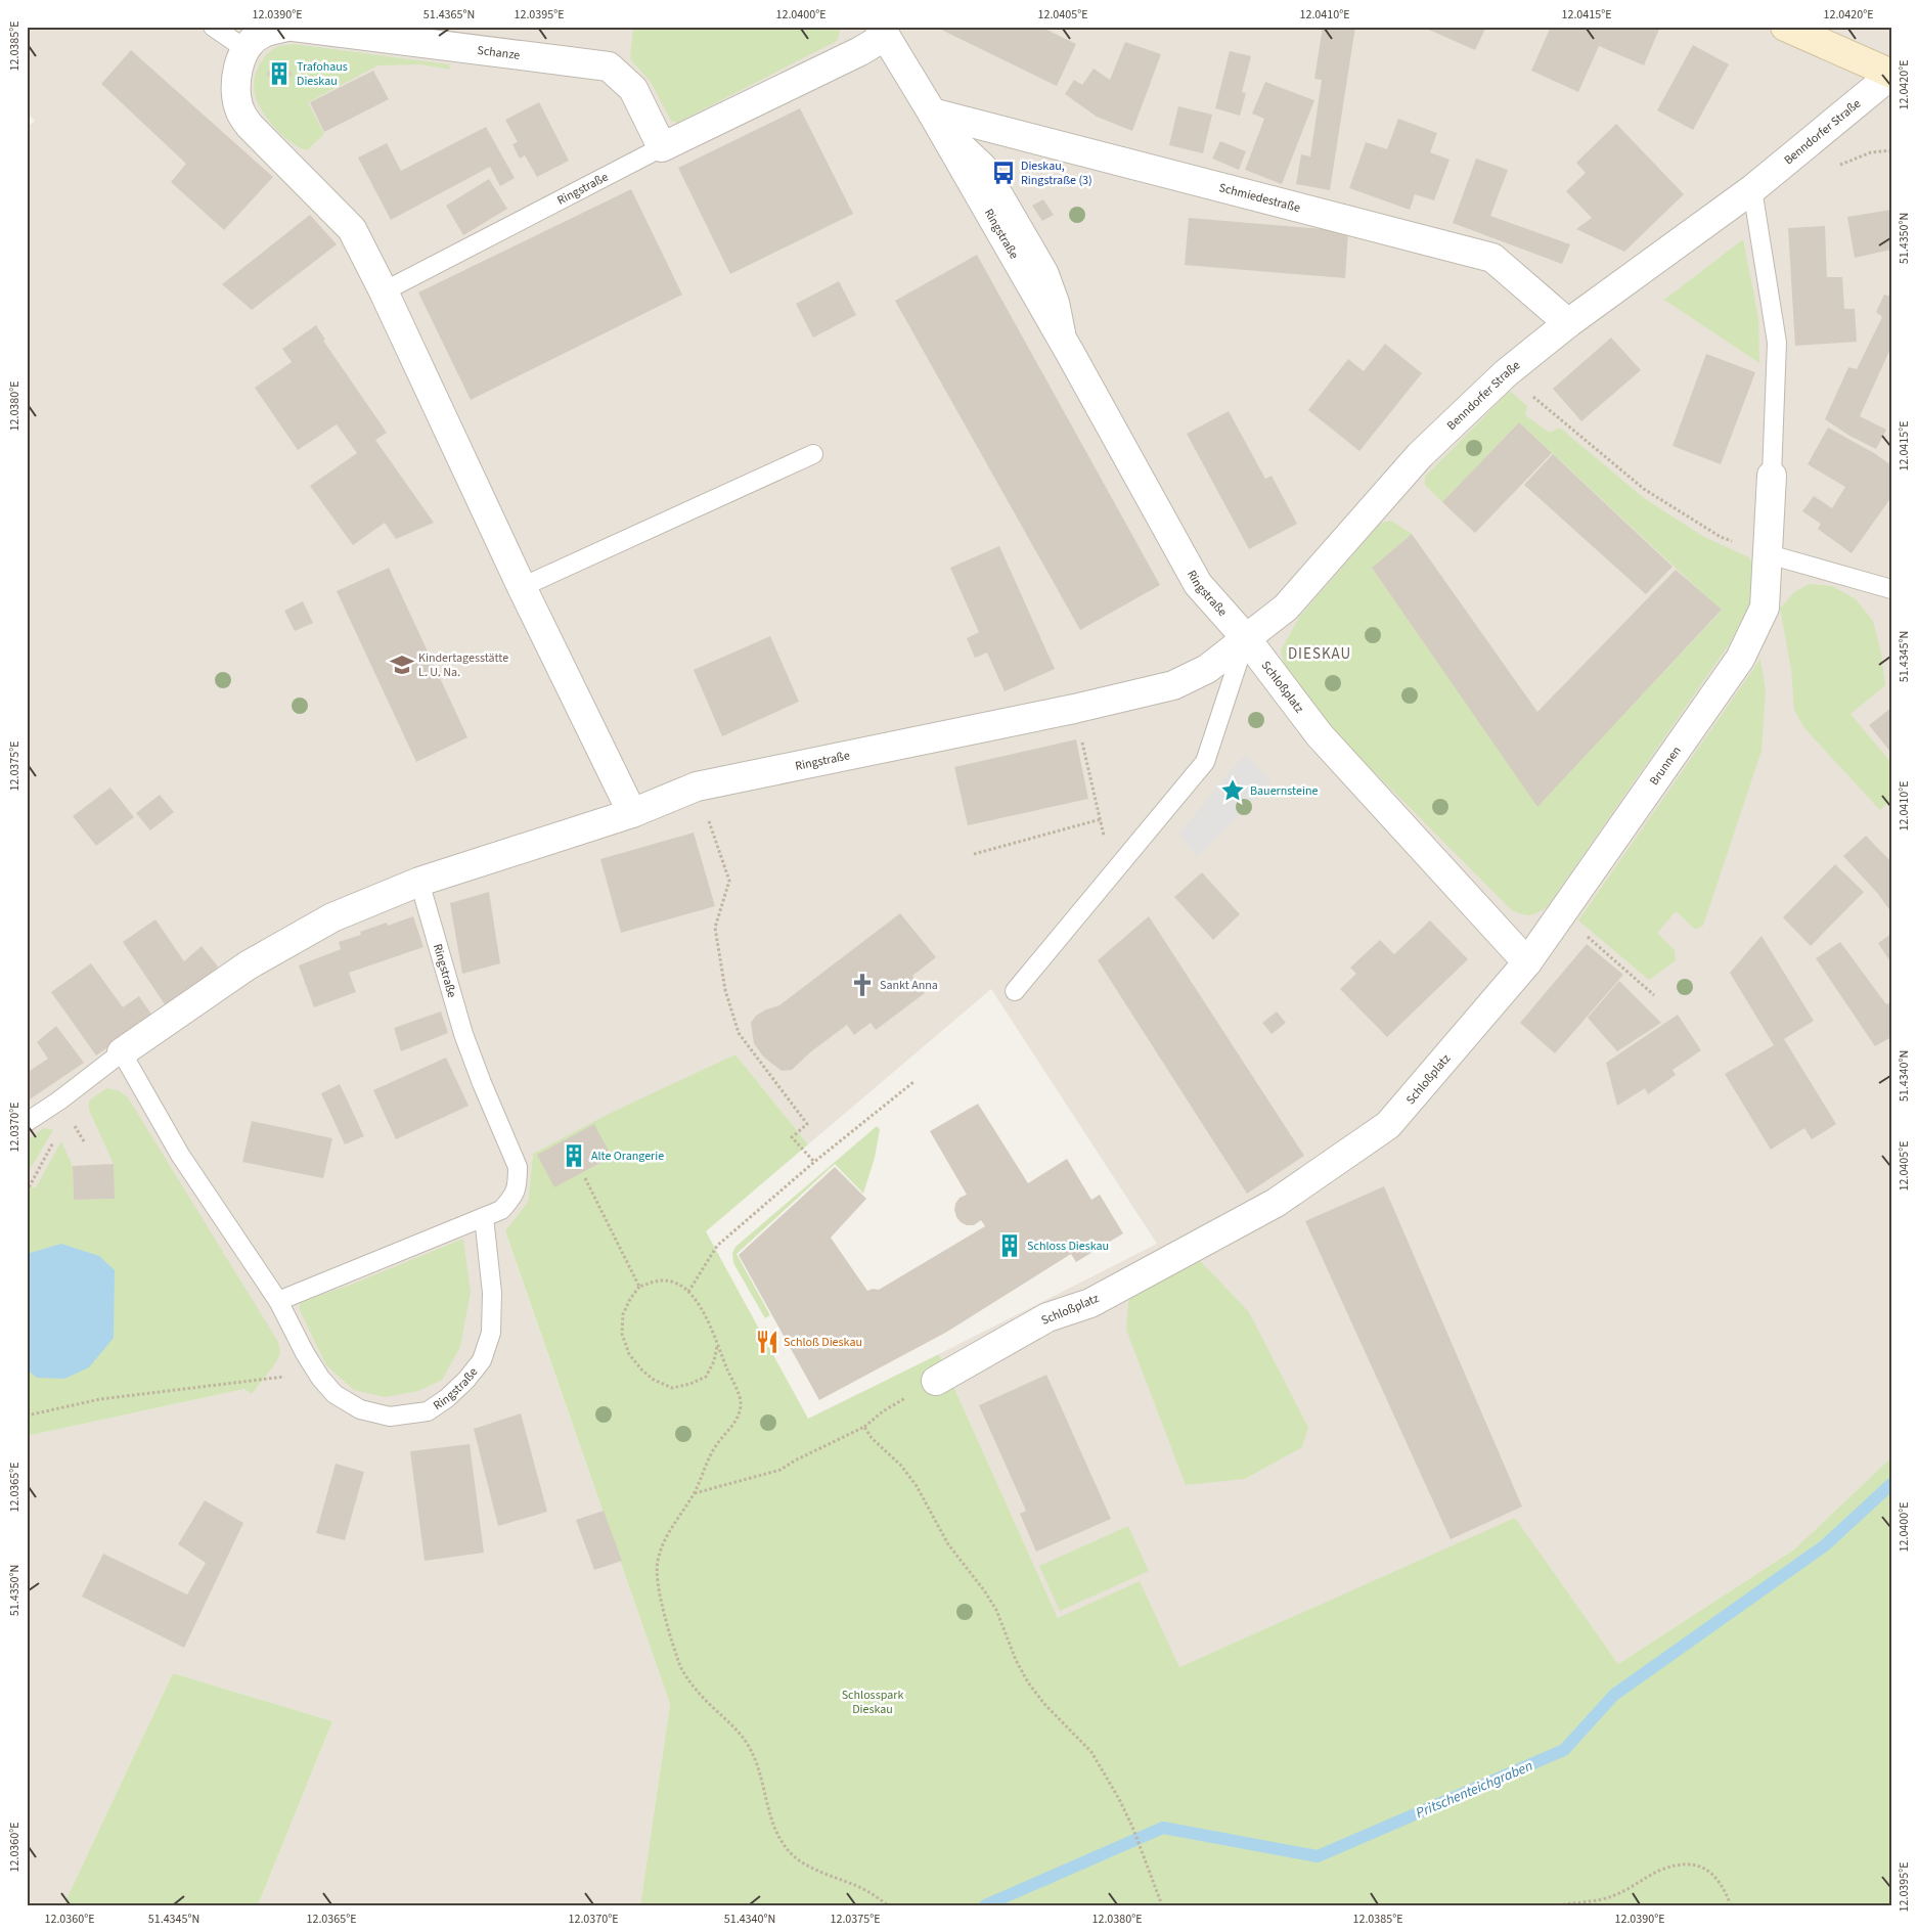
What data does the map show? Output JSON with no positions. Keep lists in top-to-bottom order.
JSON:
{
  "streets": {
    "street": [
      "Schanze",
      "Benndorfer Straße",
      "Ringstraße",
      "Schmiedestraße",
      "Schloßplatz",
      "Brunnen"
    ]
  },
  "crossings": [
    ["Schanze", "Ringstraße"],
    ["Benndorfer Straße", "Ringstraße"],
    ["Benndorfer Straße", "Schmiedestraße"],
    ["Benndorfer Straße", "Schloßplatz"],
    ["Ringstraße", "Schmiedestraße"],
    ["Ringstraße", "Schloßplatz"],
    ["Schloßplatz", "Brunnen"]
  ],
  "districts": ["DIESKAU"],
  "water": ["Pritschenteichgraben"],
  "parks": ["Schlosspark Dieskau"],
  "places": {
    "building": ["Trafohaus Dieskau", "Alte Orangerie", "Schloss Dieskau"],
    "bus stop": ["Dieskau, Ringstraße (3)"],
    "school or university": ["Kindertagesstätte L. U. Na."],
    "place": ["Bauernsteine"],
    "church": ["Sankt Anna"],
    "restaurant": ["Schloß Dieskau"]
  },
  "coordinates": [
    "12.0390°E",
    "51.4365°N",
    "12.0395°E",
    "12.0400°E",
    "12.0405°E",
    "12.0410°E",
    "12.0415°E",
    "12.0420°E",
    "12.0385°E",
    "51.4350°N",
    "12.0380°E",
    "51.4345°N",
    "12.0375°E",
    "51.4340°N",
    "12.0370°E",
    "12.0365°E",
    "12.0360°E"
  ]
}
